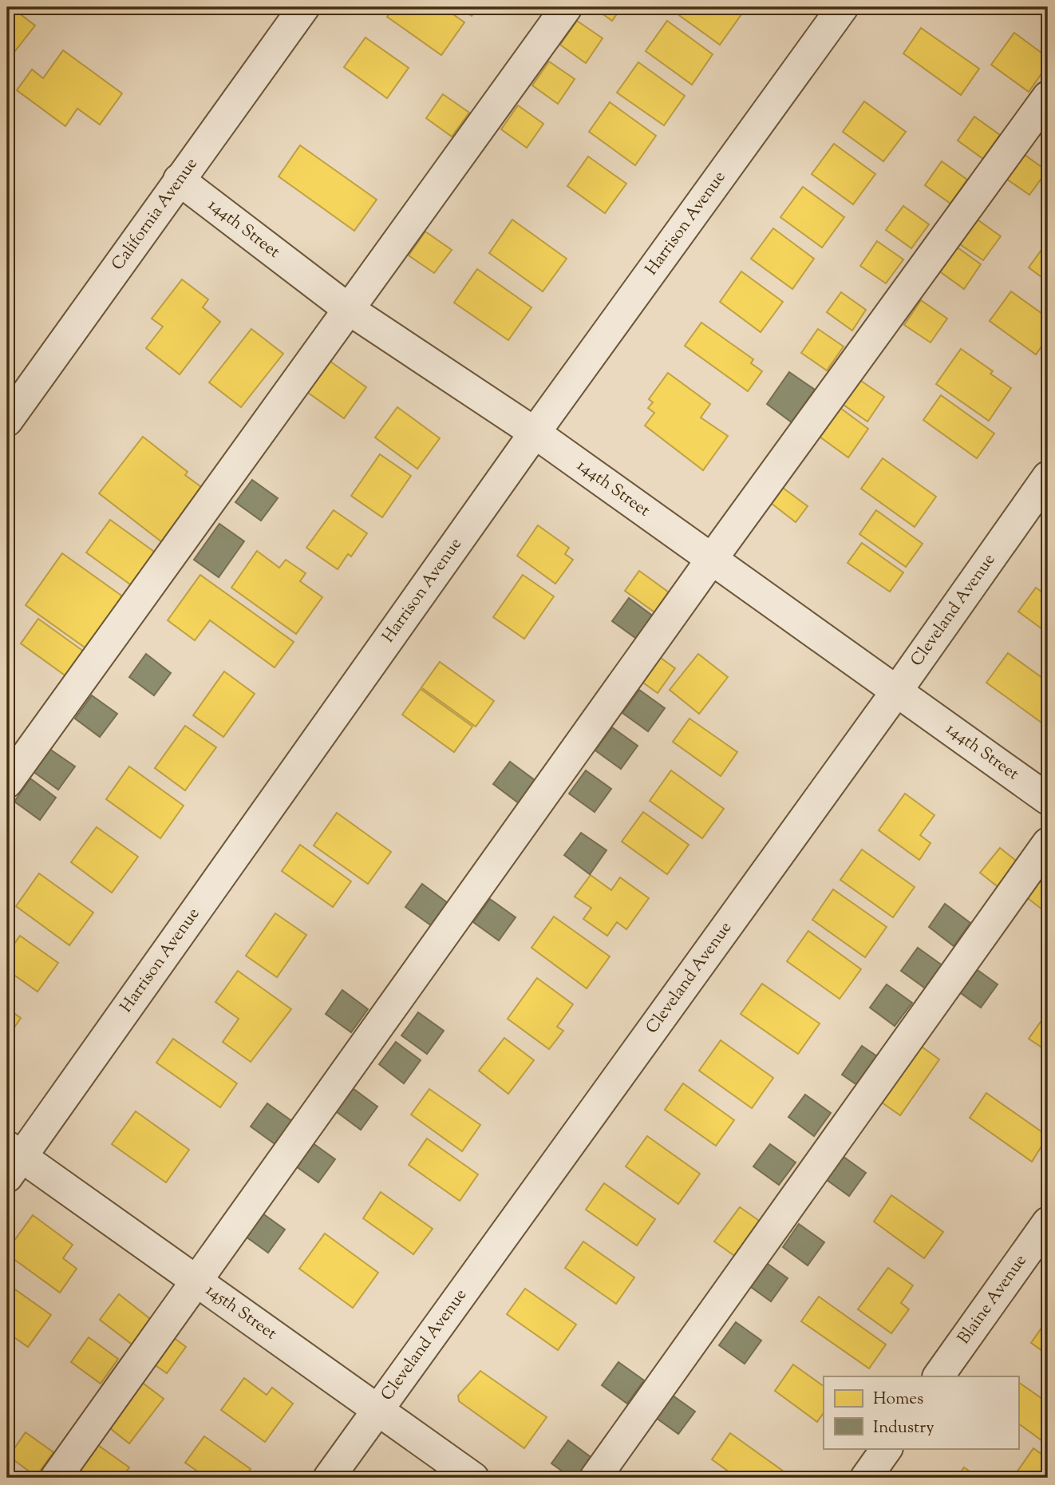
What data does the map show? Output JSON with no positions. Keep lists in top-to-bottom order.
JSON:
{
  "streets": {
    "street": [
      "California Avenue",
      "Harrison Avenue",
      "144th Street",
      "Cleveland Avenue",
      "Blaine Avenue",
      "145th Street"
    ]
  },
  "crossings": [
    ["California Avenue", "144th Street"],
    ["Harrison Avenue", "144th Street"],
    ["Harrison Avenue", "145th Street"],
    ["144th Street", "Cleveland Avenue"],
    ["Cleveland Avenue", "145th Street"]
  ],
  "legend": ["Homes", "Industry"]
}
